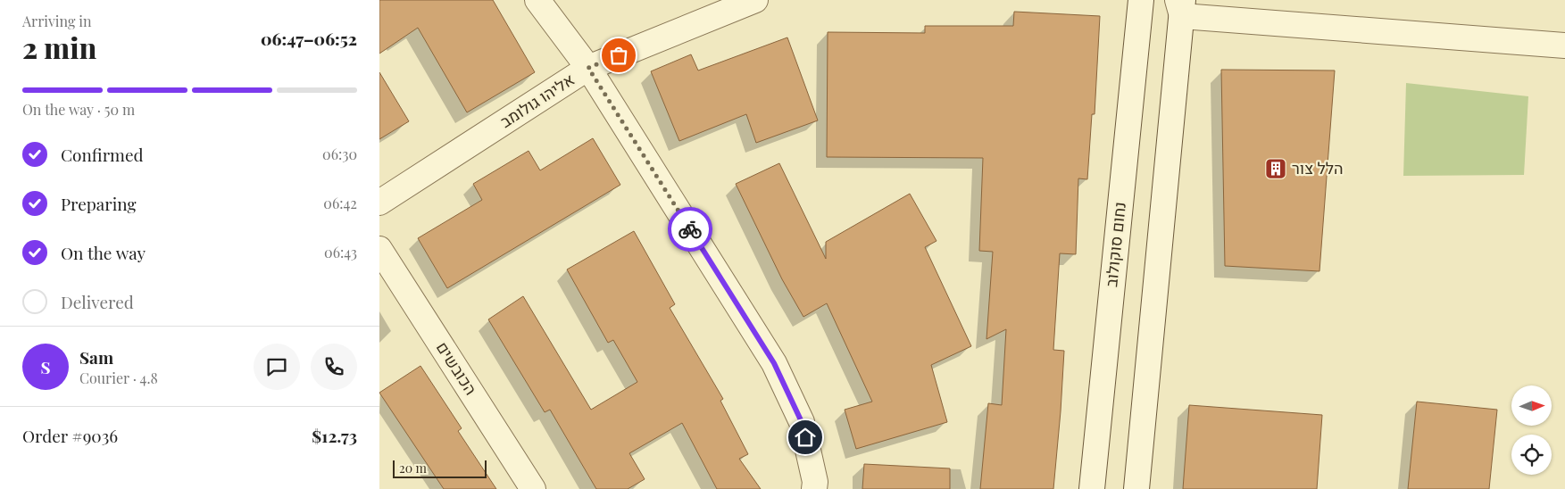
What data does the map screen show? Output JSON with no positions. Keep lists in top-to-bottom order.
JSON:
{
  "streets": {
    "street": ["אליהו גולומב", "נחום סוקולוב", "הכובשים"]
  },
  "places": {
    "building": ["הלל צור"]
  },
  "scale_bar": "20 m",
  "north": "right",
  "page": {
    "heading": ["2 min", "Arriving in", "06:47–06:52"],
    "panel": [
      "Sam",
      "Courier · 4.8",
      "Order #9036",
      "$12.73"
    ],
    "bar": "On the way · 50 m",
    "list": [
      ["Confirmed", "06:30"],
      ["Preparing", "06:42"],
      ["On the way", "06:43"],
      "Delivered"
    ],
    "round": "S",
    "scale": "20 m"
  }
}
